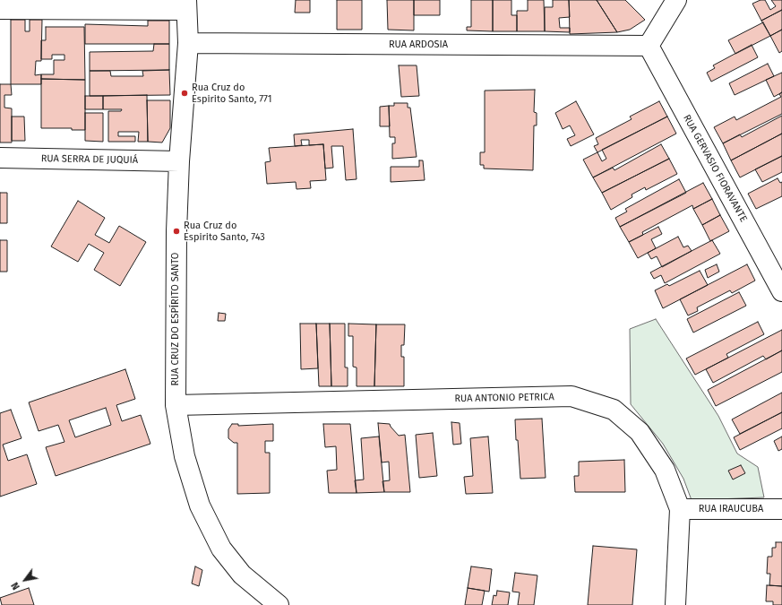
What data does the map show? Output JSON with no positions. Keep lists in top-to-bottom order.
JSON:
{
  "streets": {
    "street": [
      "RUA ARDOSIA",
      "RUA SERRA DE JUQUIÁ",
      "RUA GERVASIO FIORAVANTE",
      "RUA CRUZ DO ESPÍRITO SANTO",
      "RUA ANTONIO PETRICA",
      "RUA IRAUCUBA"
    ]
  },
  "crossings": [
    ["RUA ARDOSIA", "RUA GERVASIO FIORAVANTE"],
    ["RUA ARDOSIA", "RUA CRUZ DO ESPÍRITO SANTO"],
    ["RUA SERRA DE JUQUIÁ", "RUA CRUZ DO ESPÍRITO SANTO"],
    ["RUA CRUZ DO ESPÍRITO SANTO", "RUA ANTONIO PETRICA"],
    ["RUA ANTONIO PETRICA", "RUA IRAUCUBA"]
  ],
  "places": ["Rua Cruz do Espirito Santo, 771", "Rua Cruz do Espirito Santo, 743"],
  "north": "bottom left"
}
